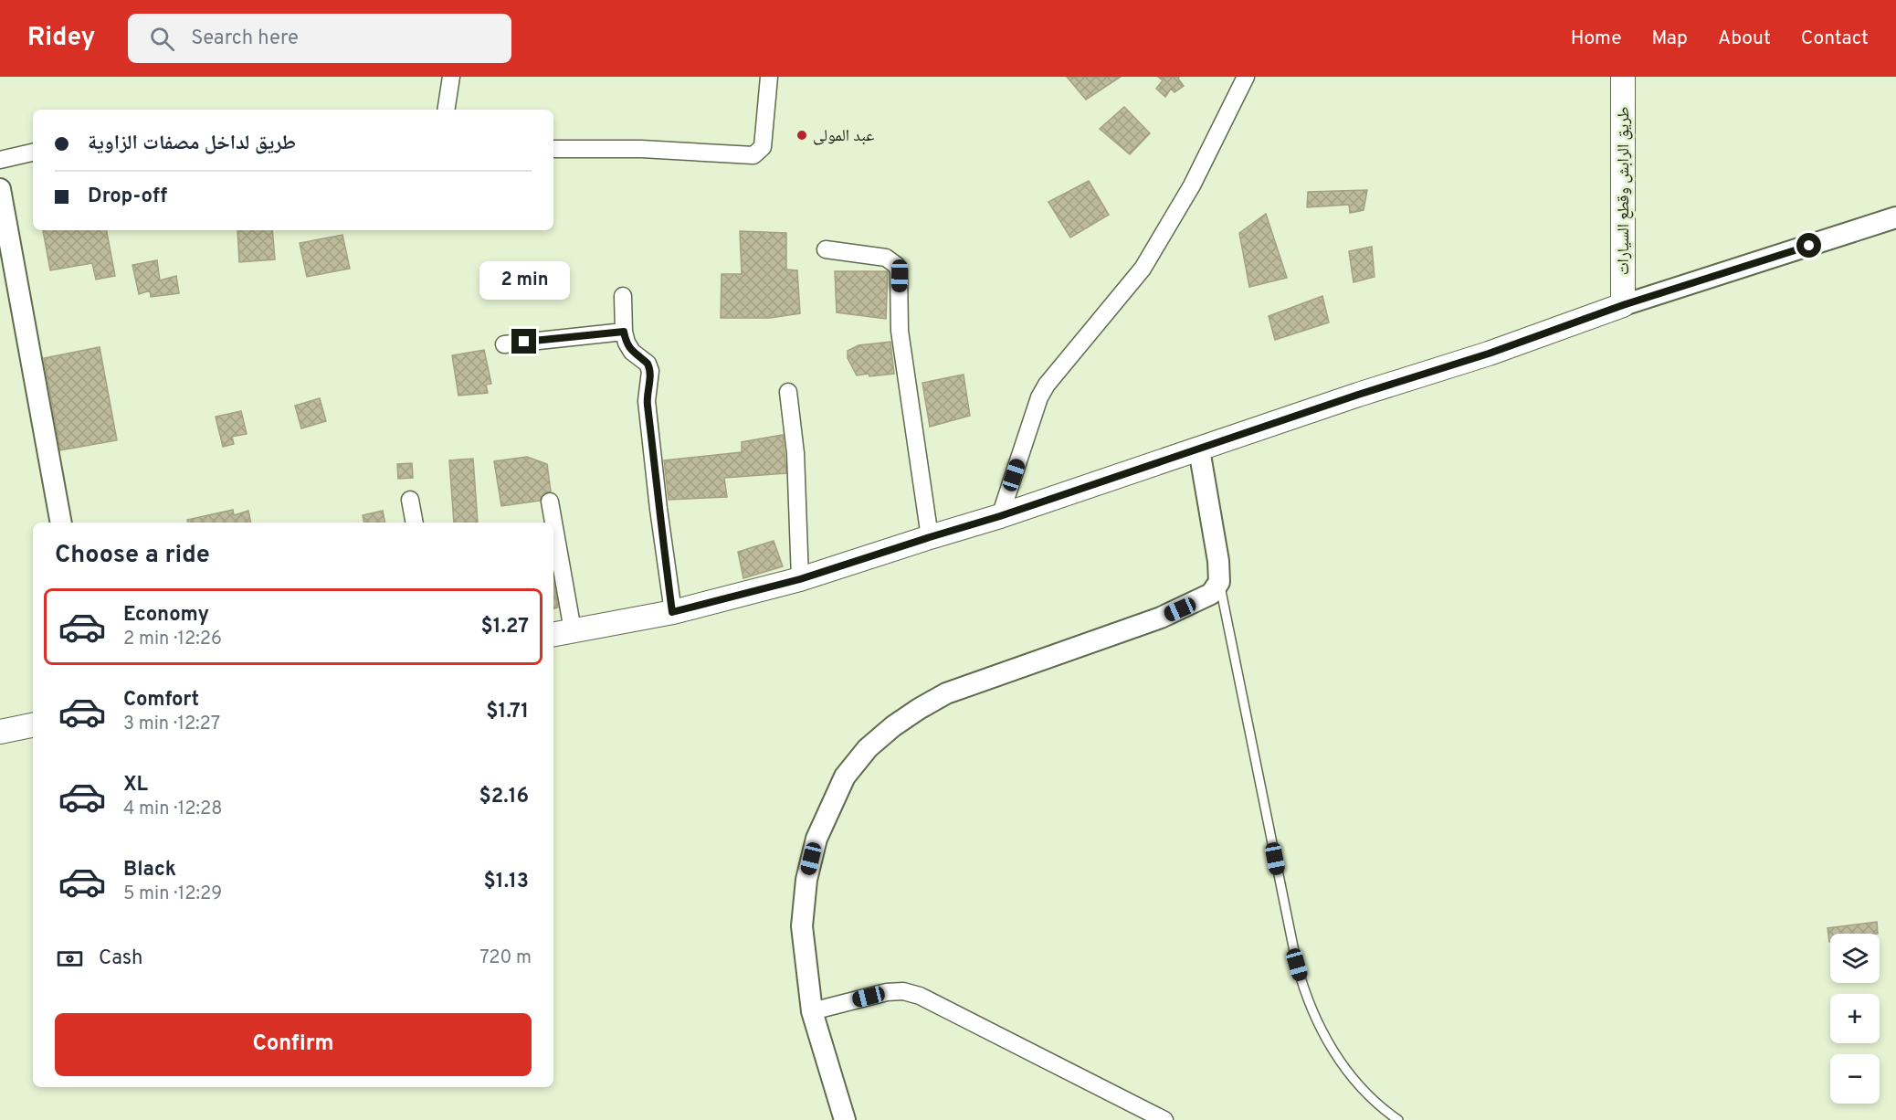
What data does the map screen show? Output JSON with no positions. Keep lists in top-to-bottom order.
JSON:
{
  "streets": {
    "main road": ["طريق الرابش وقطع السيارات"]
  },
  "places": ["عبد المولى"],
  "page": {
    "header": "Ridey",
    "search": "Search here",
    "nav": [
      "Home",
      "Map",
      "About",
      "Contact"
    ],
    "banner": ["طريق لداخل مصفات الزاوية", "Drop-off"],
    "bubble": "2 min",
    "heading": "Choose a ride",
    "list": [
      {
        "name": "Economy",
        "note": "2 min · 12:26",
        "value": "$1.27"
      },
      {
        "name": "Comfort",
        "note": "3 min · 12:27",
        "value": "$1.71"
      },
      {
        "name": "XL",
        "note": "4 min · 12:28",
        "value": "$2.16"
      },
      {
        "name": "Black",
        "note": "5 min · 12:29",
        "value": "$1.13"
      }
    ],
    "pay": ["Cash", "720 m"],
    "map_buttons": ["+", "−"],
    "buttons": "Confirm"
  }
}
